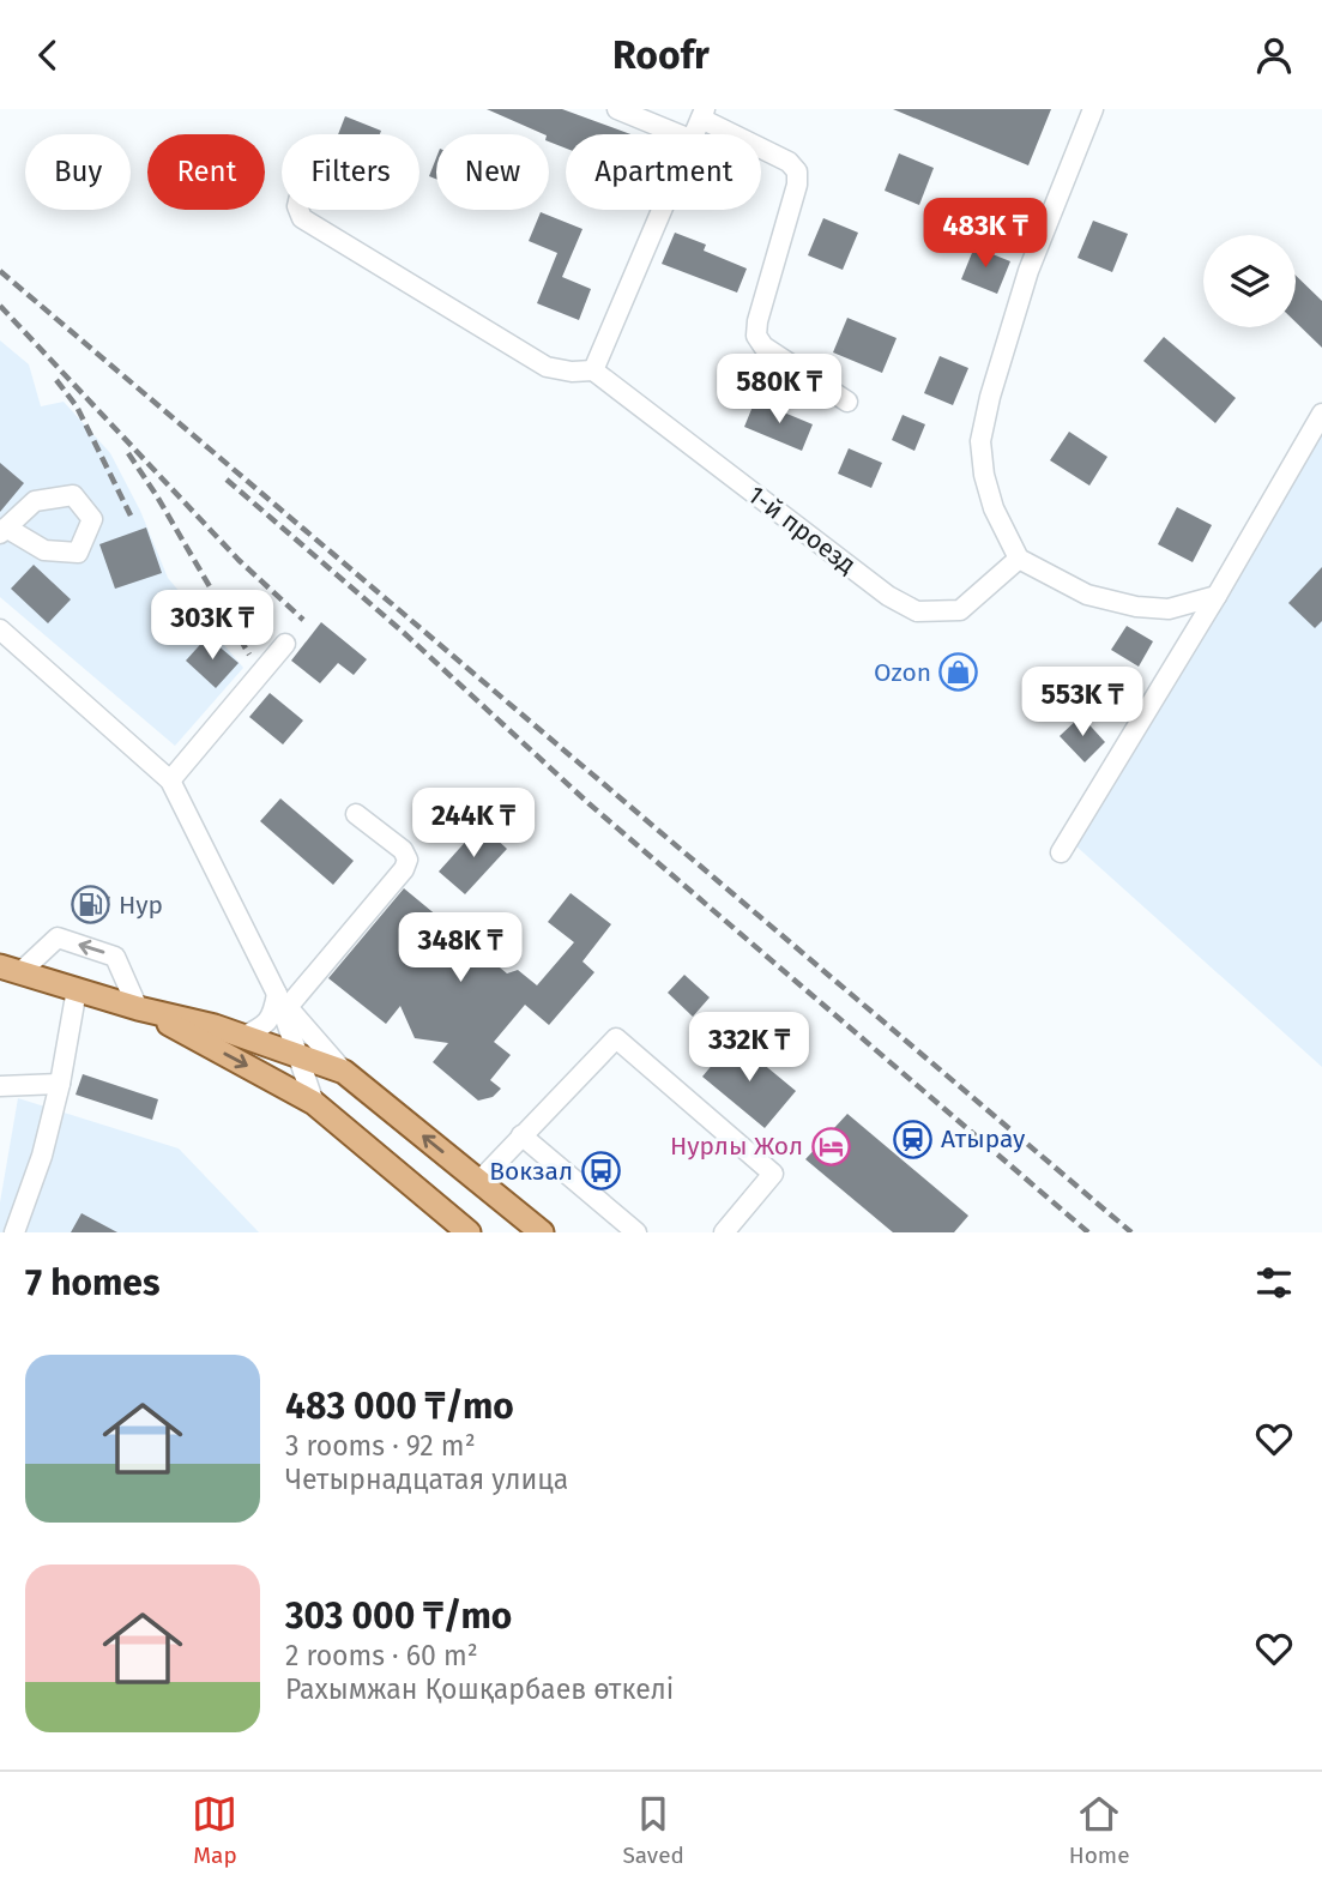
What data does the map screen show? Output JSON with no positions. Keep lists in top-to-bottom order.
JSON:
{
  "streets": {
    "street": ["1-й проезд"]
  },
  "places": {
    "shop": ["Ozon"],
    "fuel station": ["Нур"],
    "station": ["Атырау"],
    "hotel": ["Нурлы Жол"],
    "bus stop": ["Вокзал"]
  },
  "page": {
    "header": "Roofr",
    "chip": [
      "Buy",
      "Rent",
      "Filters",
      "New",
      "Apartment"
    ],
    "price": [
      "483K ₸",
      "580K ₸",
      "303K ₸",
      "553K ₸",
      "244K ₸",
      "348K ₸",
      "332K ₸"
    ],
    "heading": "7 homes",
    "list": [
      {
        "name": "483 000 ₸/mo",
        "note": "3 rooms · 92 m² · Четырнадцатая улица"
      },
      {
        "name": "303 000 ₸/mo",
        "note": "2 rooms · 60 m² · Рахымжан Қошқарбаев өткелі"
      }
    ],
    "tabs": ["Map", "Saved", "Home"]
  }
}
